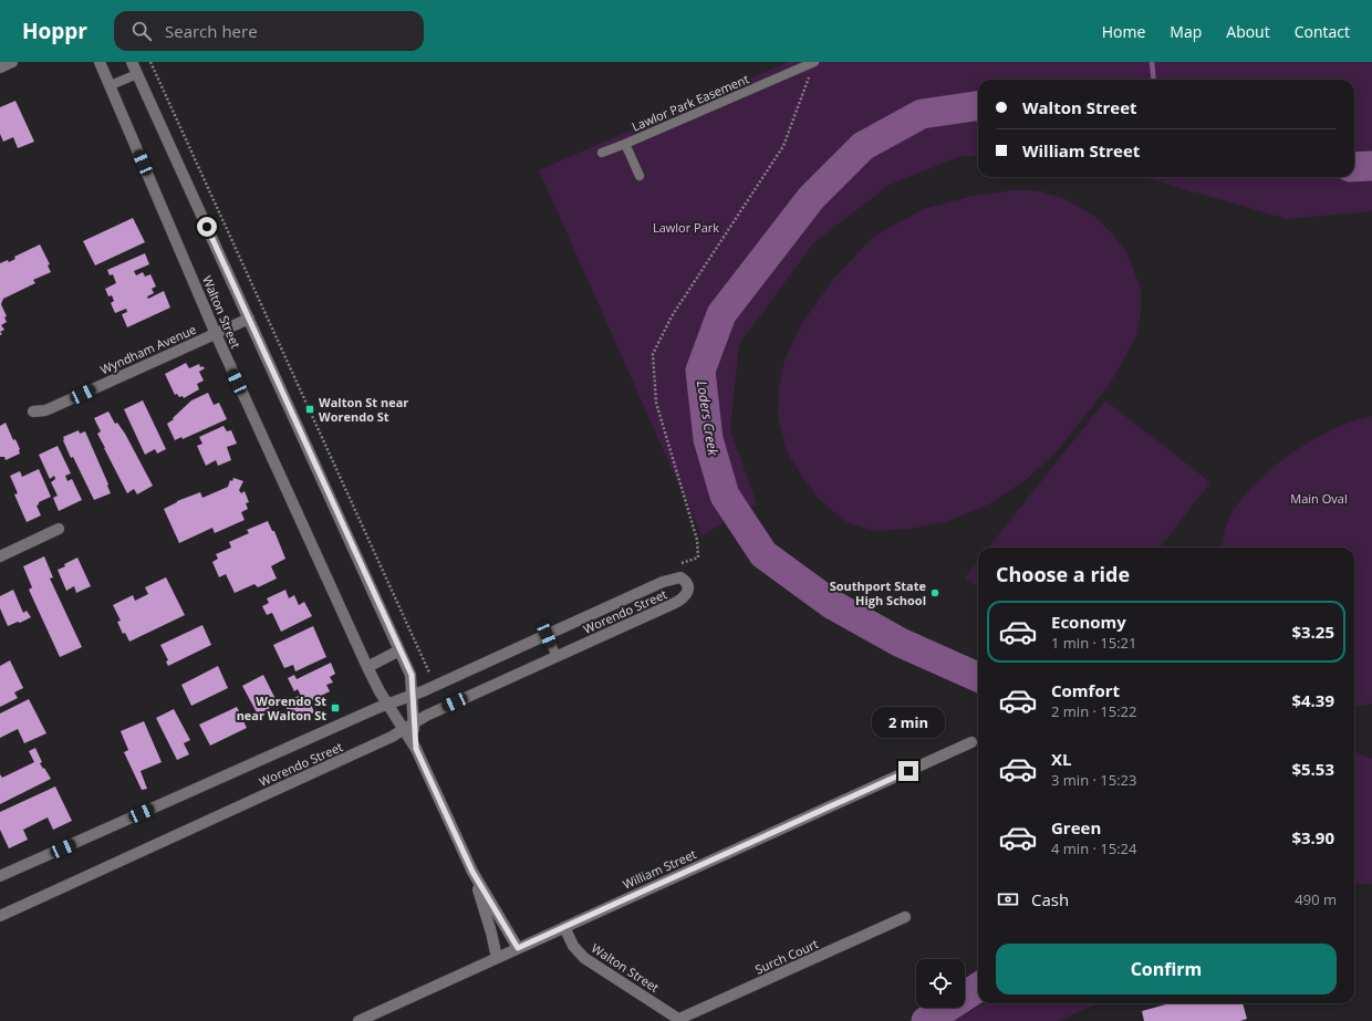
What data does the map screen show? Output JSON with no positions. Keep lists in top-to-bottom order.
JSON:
{
  "streets": {
    "street": [
      "Walton Street",
      "Wyndham Avenue",
      "Worendo Street",
      "William Street",
      "Surch Court"
    ],
    "lane": ["Lawlor Park Easement"]
  },
  "crossings": [
    ["Walton Street", "Wyndham Avenue"],
    ["Walton Street", "Worendo Street"],
    ["Walton Street", "William Street"],
    ["Walton Street", "Surch Court"]
  ],
  "water": ["Loders Creek"],
  "parks": ["Lawlor Park", "Main Oval"],
  "places": {
    "transit": ["Walton St near Worendo St", "Worendo St near Walton St"],
    "other": ["Southport State High School"]
  },
  "page": {
    "header": "Hoppr",
    "search": "Search here",
    "nav": [
      "Home",
      "Map",
      "About",
      "Contact"
    ],
    "banner": ["Walton Street", "William Street"],
    "heading": "Choose a ride",
    "list": [
      {
        "name": "Economy",
        "note": "1 min · 15:21",
        "value": "$3.25"
      },
      {
        "name": "Comfort",
        "note": "2 min · 15:22",
        "value": "$4.39"
      },
      {
        "name": "XL",
        "note": "3 min · 15:23",
        "value": "$5.53"
      },
      {
        "name": "Green",
        "note": "4 min · 15:24",
        "value": "$3.90"
      }
    ],
    "bubble": "2 min",
    "pay": ["Cash", "490 m"],
    "buttons": "Confirm"
  }
}
